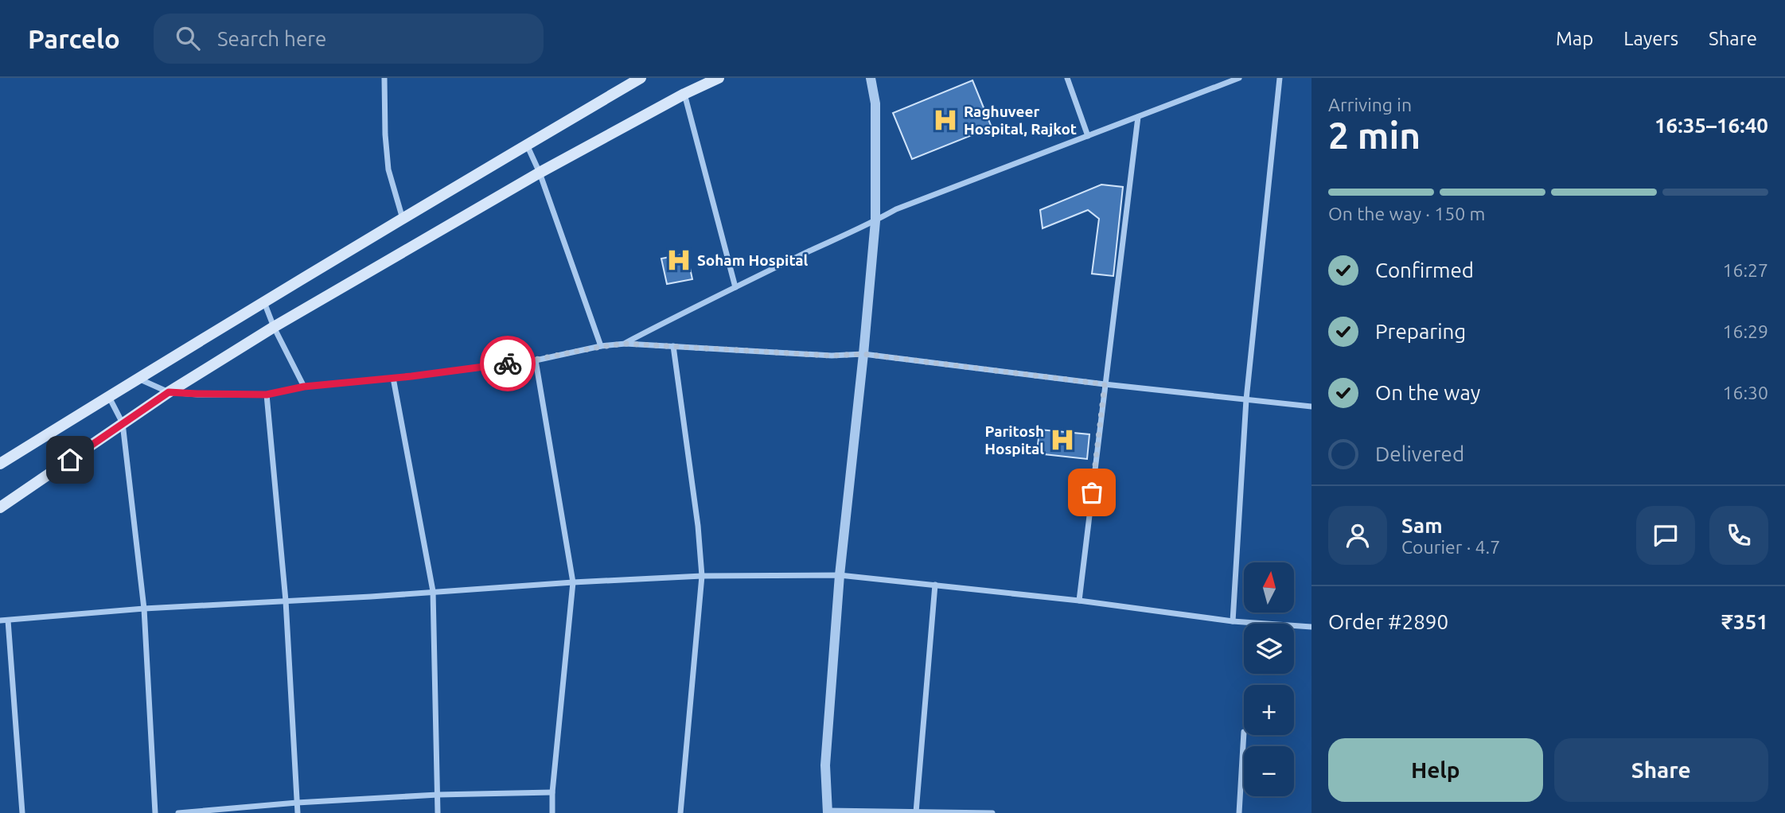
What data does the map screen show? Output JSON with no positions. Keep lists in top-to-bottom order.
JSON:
{
  "places": {
    "hospital": ["Raghuveer Hospital, Rajkot", "Soham Hospital", "Paritosh Hospital"]
  },
  "north": "top",
  "page": {
    "header": "Parcelo",
    "search": "Search here",
    "nav": ["Map", "Layers", "Share"],
    "heading": ["2 min", "Arriving in", "16:35–16:40"],
    "panel": [
      "Sam",
      "Courier · 4.7",
      "Order #2890",
      "₹351"
    ],
    "bar": "On the way · 150 m",
    "list": [
      ["Confirmed", "16:27"],
      ["Preparing", "16:29"],
      ["On the way", "16:30"],
      "Delivered"
    ],
    "map_buttons": ["+", "−"],
    "buttons": ["Help", "Share"]
  }
}
